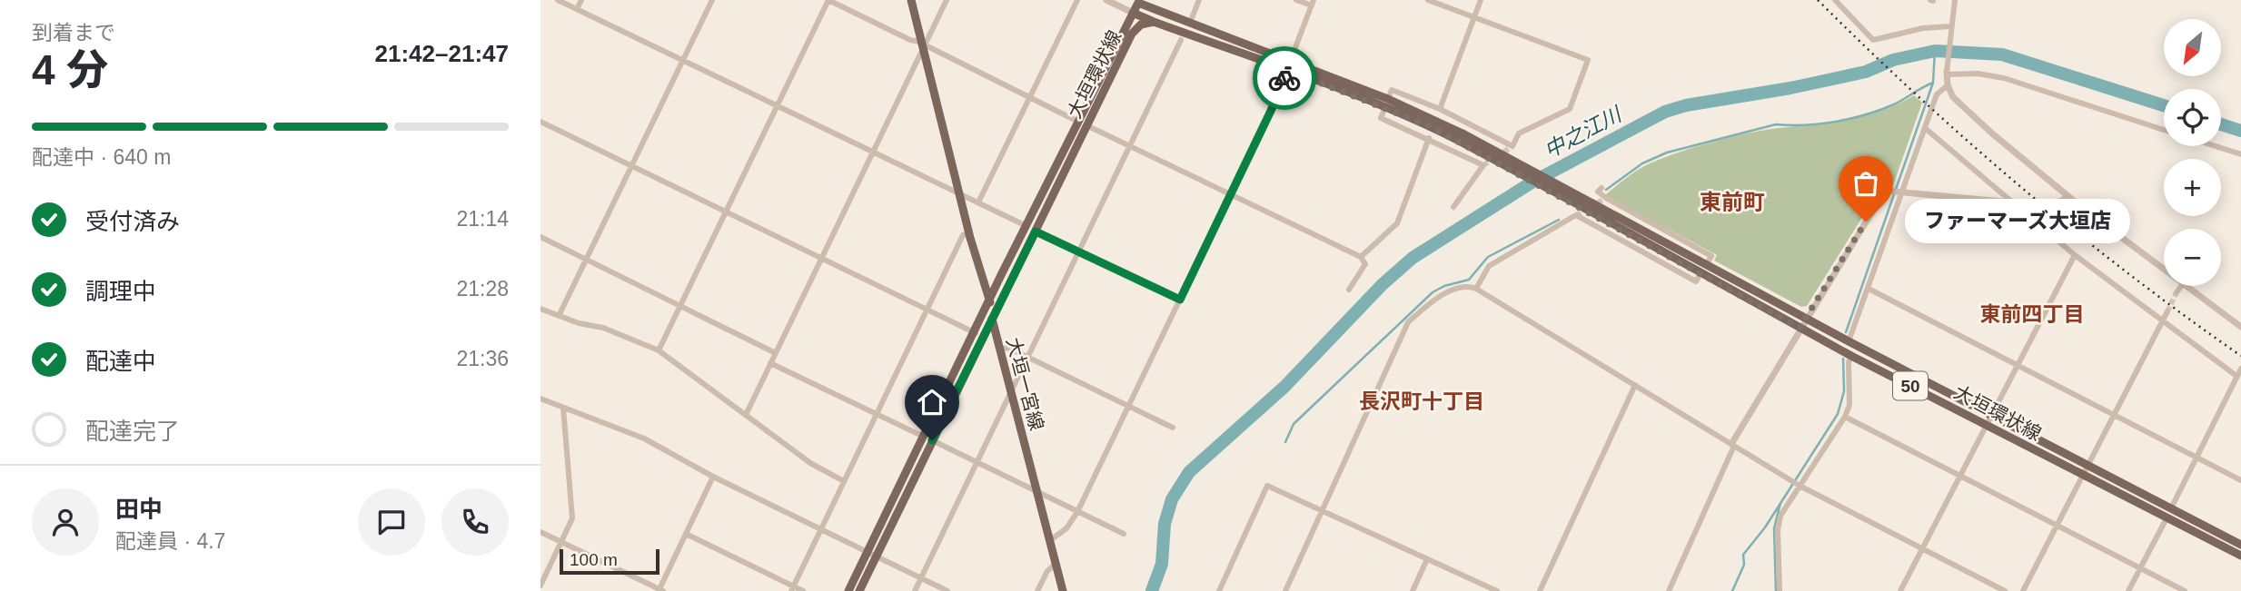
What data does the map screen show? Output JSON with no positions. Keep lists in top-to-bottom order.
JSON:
{
  "streets": {
    "main road": ["大垣環状線", "大垣一宮線", "50"]
  },
  "crossings": [
    ["大垣環状線", "大垣一宮線"],
    ["大垣環状線", "50"]
  ],
  "districts": ["東前町", "東前四丁目", "長沢町十丁目"],
  "water": ["中之江川"],
  "places": ["ファーマーズ大垣店"],
  "scale_bar": "100 m",
  "north": "bottom left",
  "page": {
    "heading": ["4 分", "到着まで", "21:42–21:47"],
    "panel": ["田中", "配達員 · 4.7"],
    "map_buttons": ["+", "−"],
    "bar": "配達中 · 640 m",
    "list": [
      ["受付済み", "21:14"],
      ["調理中", "21:28"],
      ["配達中", "21:36"],
      "配達完了"
    ],
    "bubble": "ファーマーズ大垣店",
    "scale": "100 m"
  }
}
